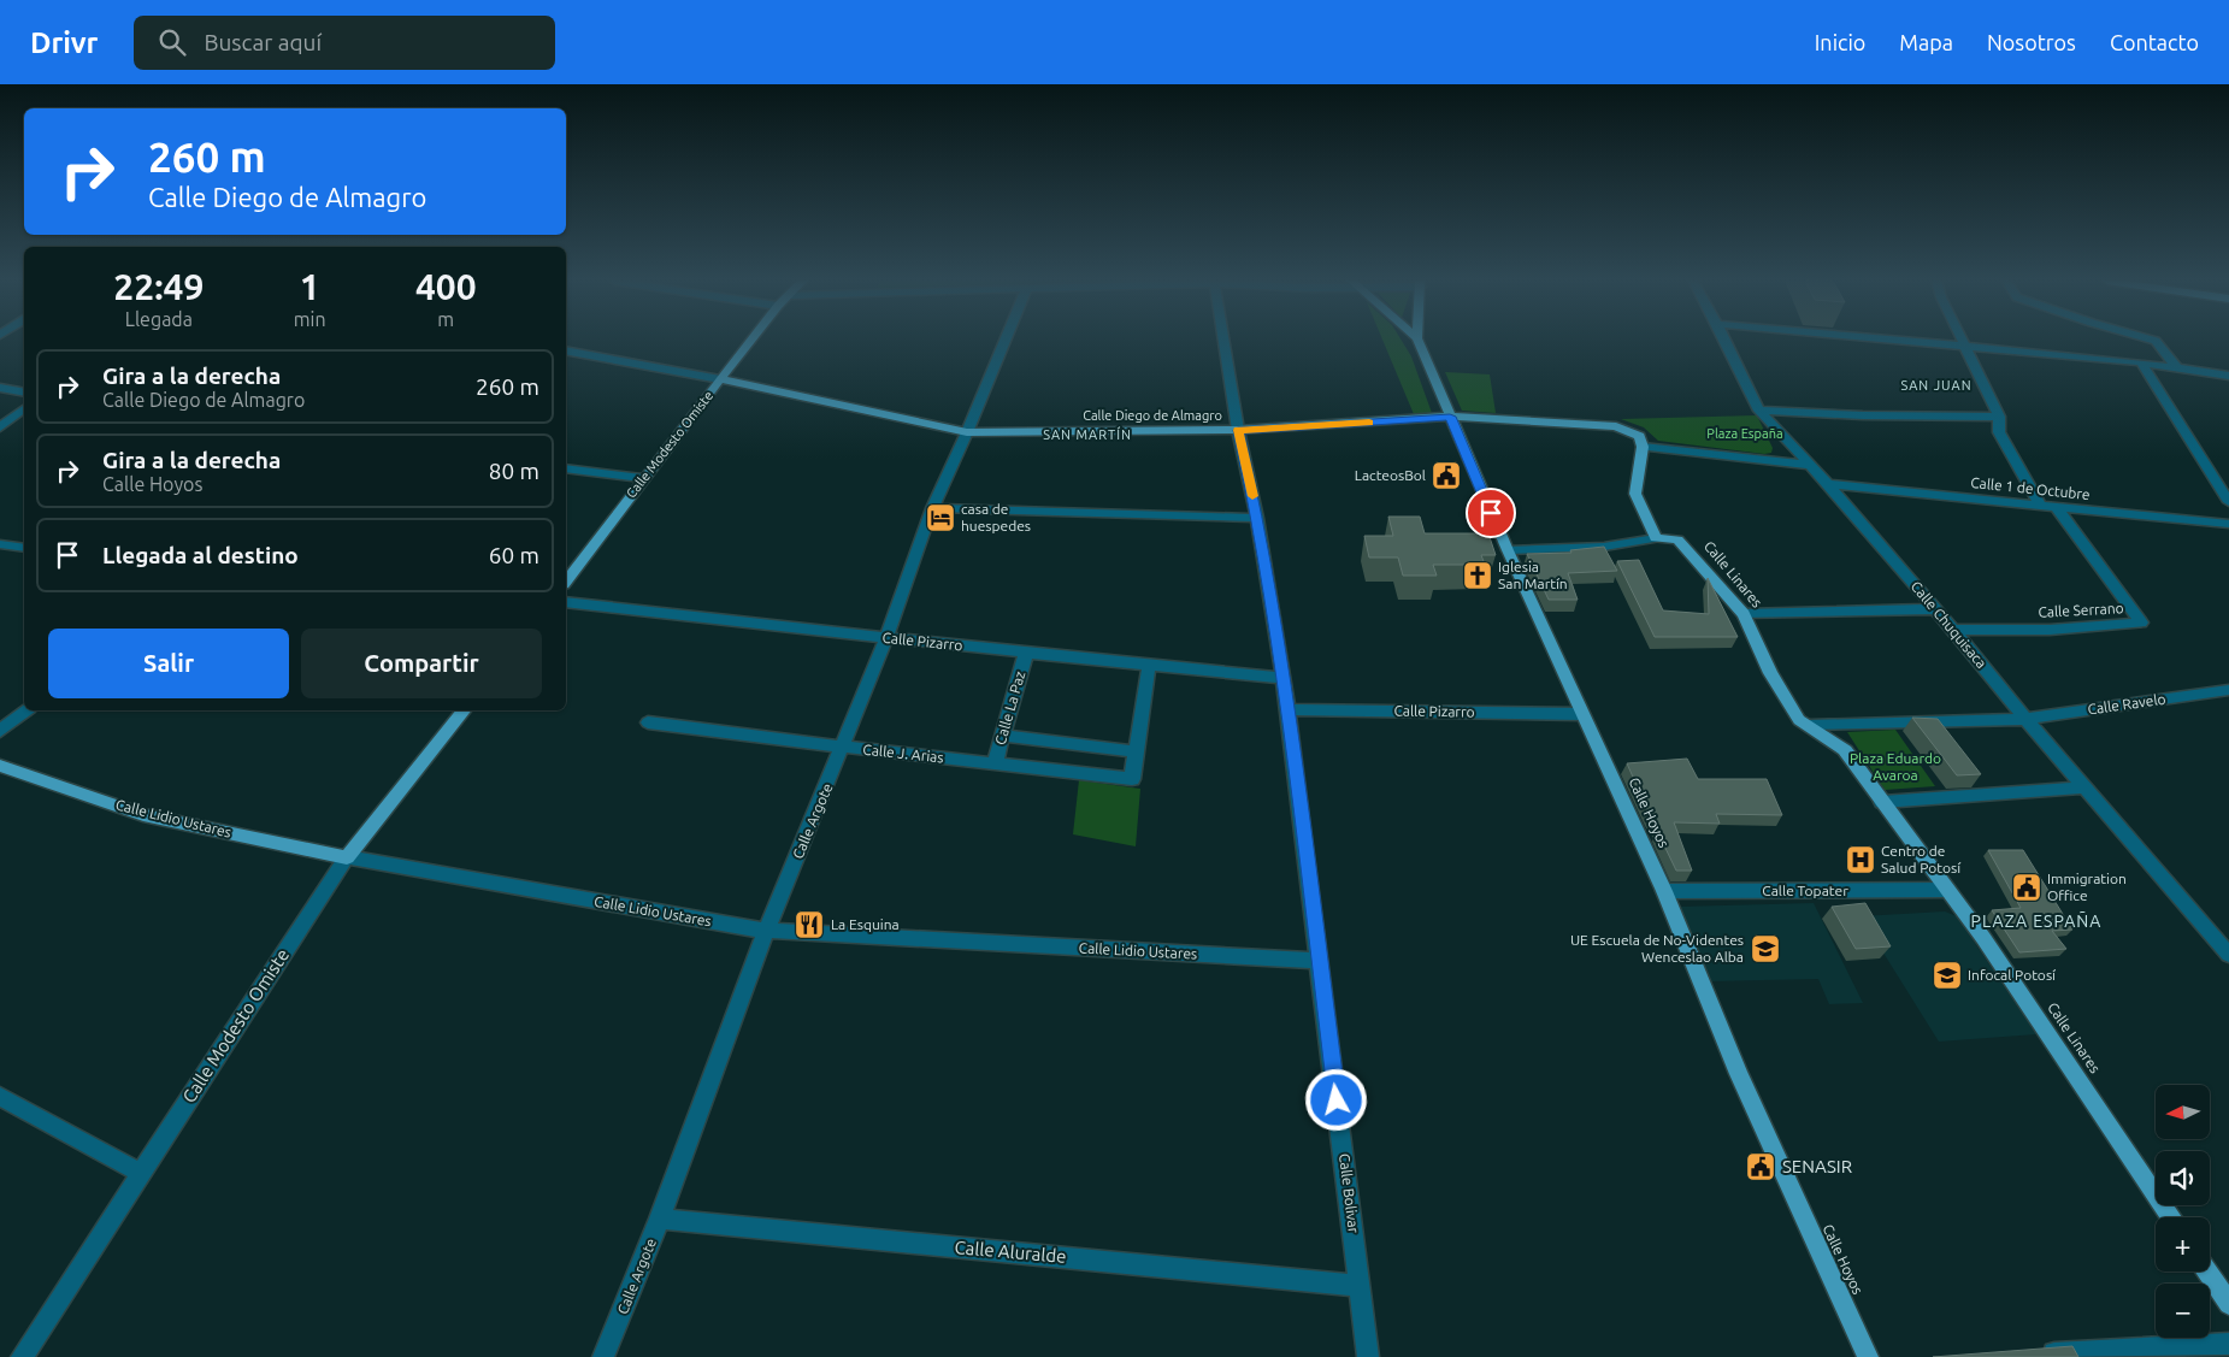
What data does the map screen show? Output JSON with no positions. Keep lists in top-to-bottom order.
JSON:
{
  "streets": {
    "main road": [
      "Calle Diego de Almagro",
      "Calle Modesto Omiste",
      "Calle Linares",
      "Calle Hoyos",
      "Calle Lidio Ustares"
    ],
    "street": [
      "Calle 1 de Octubre",
      "Calle Serrano",
      "Calle Chuquisaca",
      "Calle Pizarro",
      "Calle Ravelo",
      "Calle La Paz",
      "Calle J. Arias",
      "Calle Argote",
      "Calle Topater",
      "Calle Bolivar",
      "Calle Aluralde"
    ]
  },
  "crossings": [
    ["Calle Diego de Almagro", "Calle Modesto Omiste"],
    ["Calle Diego de Almagro", "Calle Hoyos"],
    ["Calle Diego de Almagro", "Calle Argote"],
    ["Calle Diego de Almagro", "Calle Bolivar"],
    ["Calle Modesto Omiste", "Calle Lidio Ustares"],
    ["Calle 1 de Octubre", "Calle Serrano"],
    ["Calle 1 de Octubre", "Calle Chuquisaca"],
    ["Calle Linares", "Calle Ravelo"],
    ["Calle Linares", "Calle Topater"],
    ["Calle Serrano", "Calle Chuquisaca"],
    ["Calle Chuquisaca", "Calle Ravelo"],
    ["Calle Pizarro", "Calle La Paz"],
    ["Calle Pizarro", "Calle J. Arias"],
    ["Calle Pizarro", "Calle Hoyos"],
    ["Calle Pizarro", "Calle Argote"],
    ["Calle Pizarro", "Calle Bolivar"],
    ["Calle La Paz", "Calle J. Arias"],
    ["Calle J. Arias", "Calle Argote"],
    ["Calle Hoyos", "Calle Topater"],
    ["Calle Lidio Ustares", "Calle Argote"],
    ["Calle Lidio Ustares", "Calle Bolivar"],
    ["Calle Argote", "Calle Aluralde"],
    ["Calle Bolivar", "Calle Aluralde"]
  ],
  "districts": ["SAN JUAN", "SAN MARTÍN", "PLAZA ESPAÑA"],
  "parks": ["Plaza España", "Plaza Eduardo Avaroa"],
  "places": {
    "public building": ["LacteosBol", "Immigration Office", "SENASIR"],
    "hotel": ["casa de huespedes"],
    "church": ["Iglesia San Martín"],
    "hospital": ["Centro de Salud Potosí"],
    "restaurant": ["La Esquina"],
    "school or university": ["UE Escuela de No-Videntes Wenceslao Alba", "Infocal Potosí"]
  },
  "north": "left",
  "page": {
    "header": "Drivr",
    "search": "Buscar aquí",
    "nav": [
      "Inicio",
      "Mapa",
      "Nosotros",
      "Contacto"
    ],
    "turn": ["260 m", "Calle Diego de Almagro"],
    "eta": [
      "22:49",
      "Llegada",
      "1",
      "min",
      "400",
      "m"
    ],
    "list": [
      {
        "name": "Gira a la derecha",
        "note": "Calle Diego de Almagro",
        "value": "260 m"
      },
      {
        "name": "Gira a la derecha",
        "note": "Calle Hoyos",
        "value": "80 m"
      },
      {
        "name": "Llegada al destino",
        "value": "60 m"
      }
    ],
    "buttons": ["Salir", "Compartir"],
    "map_buttons": ["+", "−"]
  }
}
